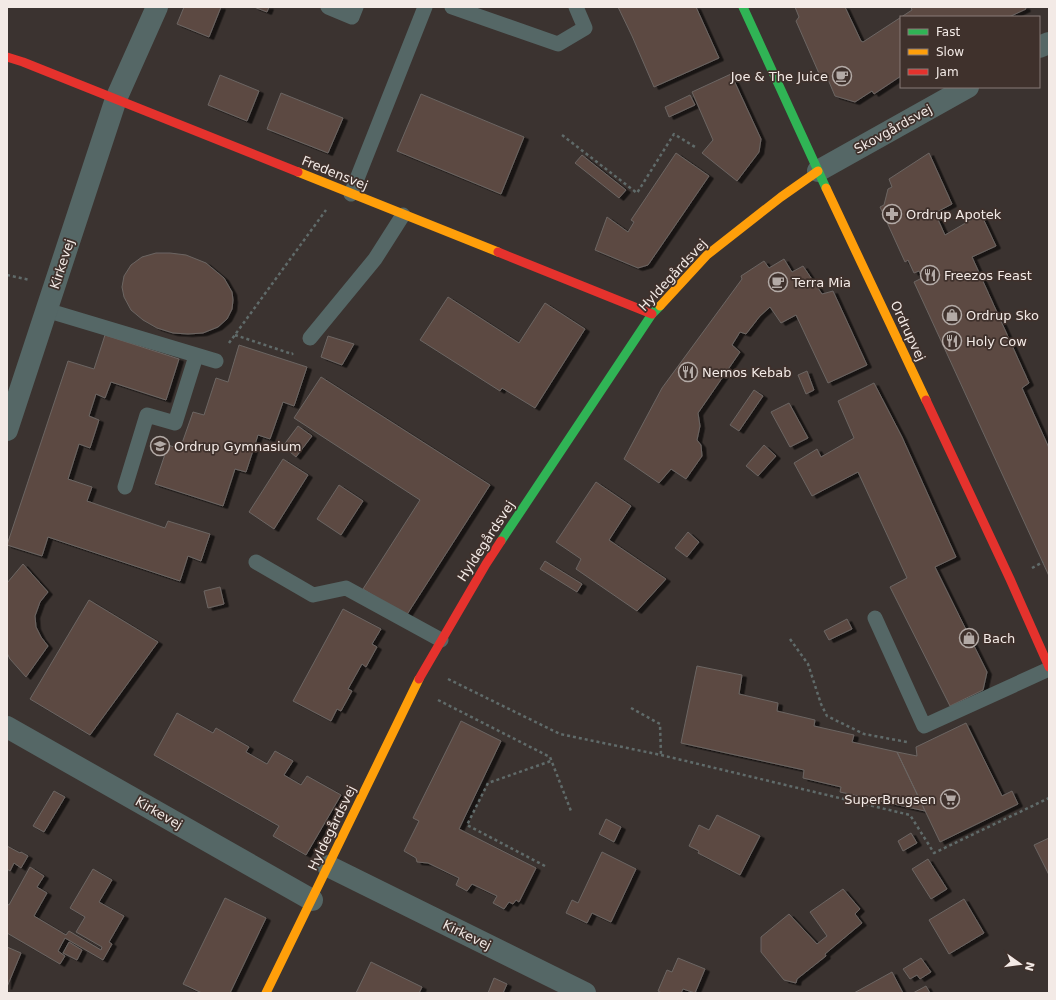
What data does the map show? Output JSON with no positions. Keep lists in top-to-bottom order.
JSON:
{
  "streets": {
    "street": [
      "Skovgårdsvej",
      "Fredensvej",
      "Kirkevej",
      "Hyldegårdsvej",
      "Ordrupvej"
    ]
  },
  "crossings": [
    ["Skovgårdsvej", "Hyldegårdsvej"],
    ["Skovgårdsvej", "Ordrupvej"],
    ["Fredensvej", "Kirkevej"],
    ["Fredensvej", "Hyldegårdsvej"],
    ["Kirkevej", "Hyldegårdsvej"],
    ["Hyldegårdsvej", "Ordrupvej"]
  ],
  "places": {
    "cafe": ["Joe & The Juice", "Terra Mia"],
    "pharmacy": ["Ordrup Apotek"],
    "restaurant": ["Freezos Feast", "Holy Cow", "Nemos Kebab"],
    "shop": ["Ordrup Sko", "Bach"],
    "school or university": ["Ordrup Gymnasium"],
    "supermarket": ["SuperBrugsen"]
  },
  "legend": ["Fast", "Slow", "Jam"],
  "north": "right"
}
